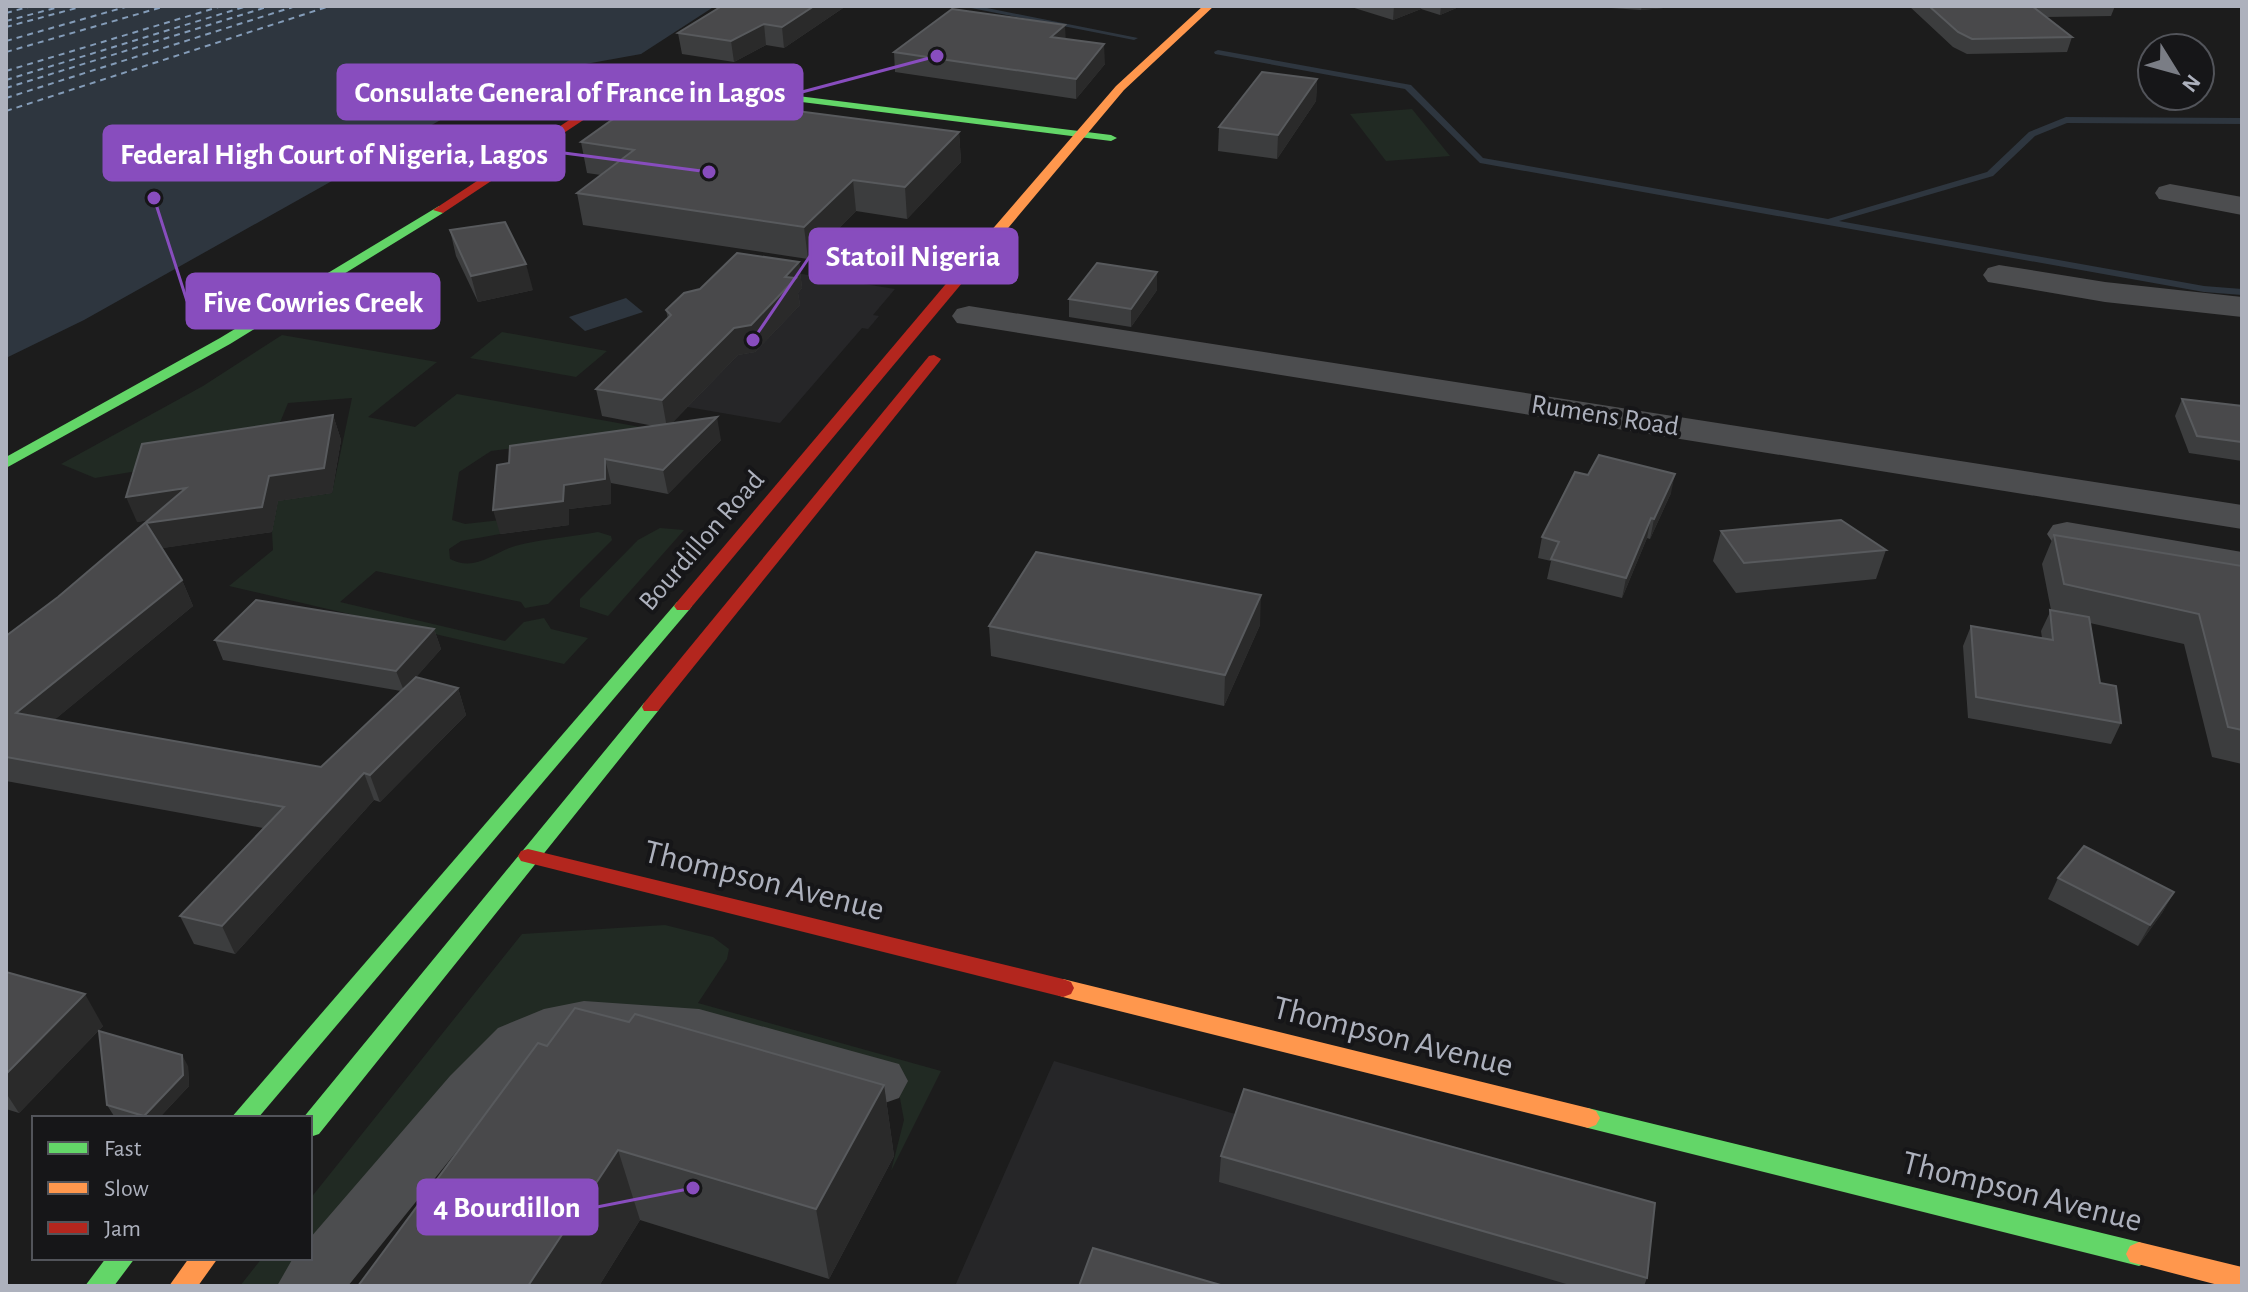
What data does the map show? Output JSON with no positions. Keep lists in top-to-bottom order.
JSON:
{
  "streets": {
    "main road": ["Bourdillon Road", "Thompson Avenue"],
    "street": ["Rumens Road"]
  },
  "places": [
    "Consulate General of France in Lagos",
    "Federal High Court of Nigeria, Lagos",
    "Five Cowries Creek",
    "Statoil Nigeria",
    "4 Bourdillon"
  ],
  "legend": ["Fast", "Slow", "Jam"],
  "north": "bottom right"
}
